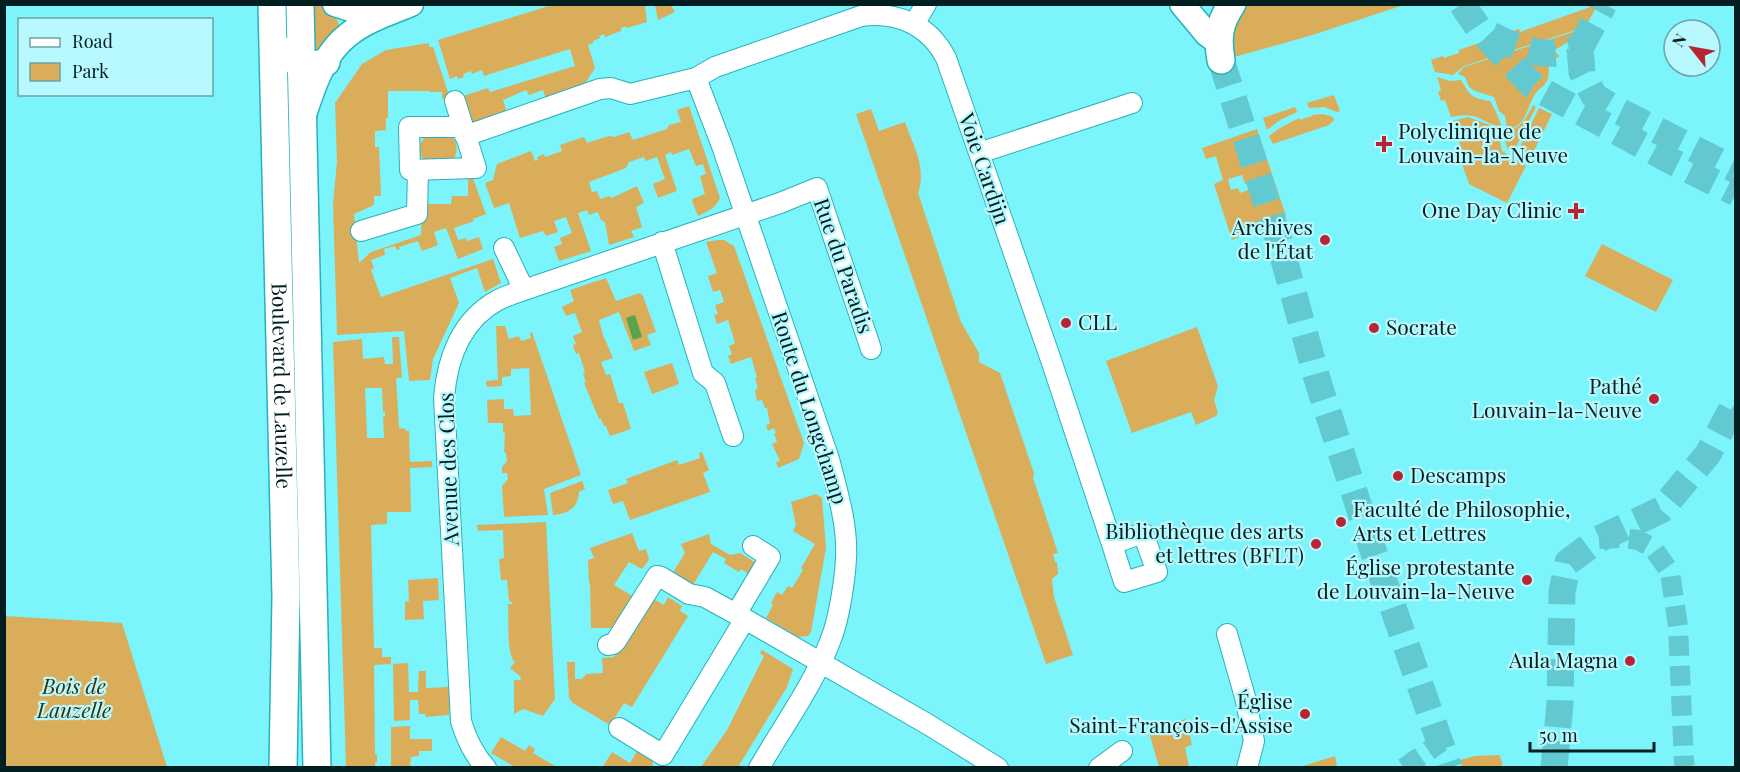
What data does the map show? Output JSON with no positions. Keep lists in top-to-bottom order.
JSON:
{
  "streets": {
    "main road": ["Boulevard de Lauzelle"],
    "street": [
      "Voie Cardijn",
      "Rue du Paradis",
      "Route du Longchamp",
      "Avenue des Clos"
    ]
  },
  "crossings": [
    ["Voie Cardijn", "Route du Longchamp"],
    ["Rue du Paradis", "Route du Longchamp"],
    ["Rue du Paradis", "Avenue des Clos"],
    ["Route du Longchamp", "Avenue des Clos"]
  ],
  "parks": ["Bois de Lauzelle"],
  "places": {
    "health": ["Polyclinique de Louvain-la-Neuve", "One Day Clinic"],
    "other": [
      "Archives de l'État",
      "CLL",
      "Socrate",
      "Pathé Louvain-la-Neuve",
      "Descamps",
      "Faculté de Philosophie, Arts et Lettres",
      "Bibliothèque des arts et lettres (BFLT)",
      "Église protestante de Louvain-la-Neuve",
      "Aula Magna",
      "Église Saint-François-d'Assise"
    ]
  },
  "legend": ["Road", "Park"],
  "scale_bar": "50 m",
  "north": "top left"
}
